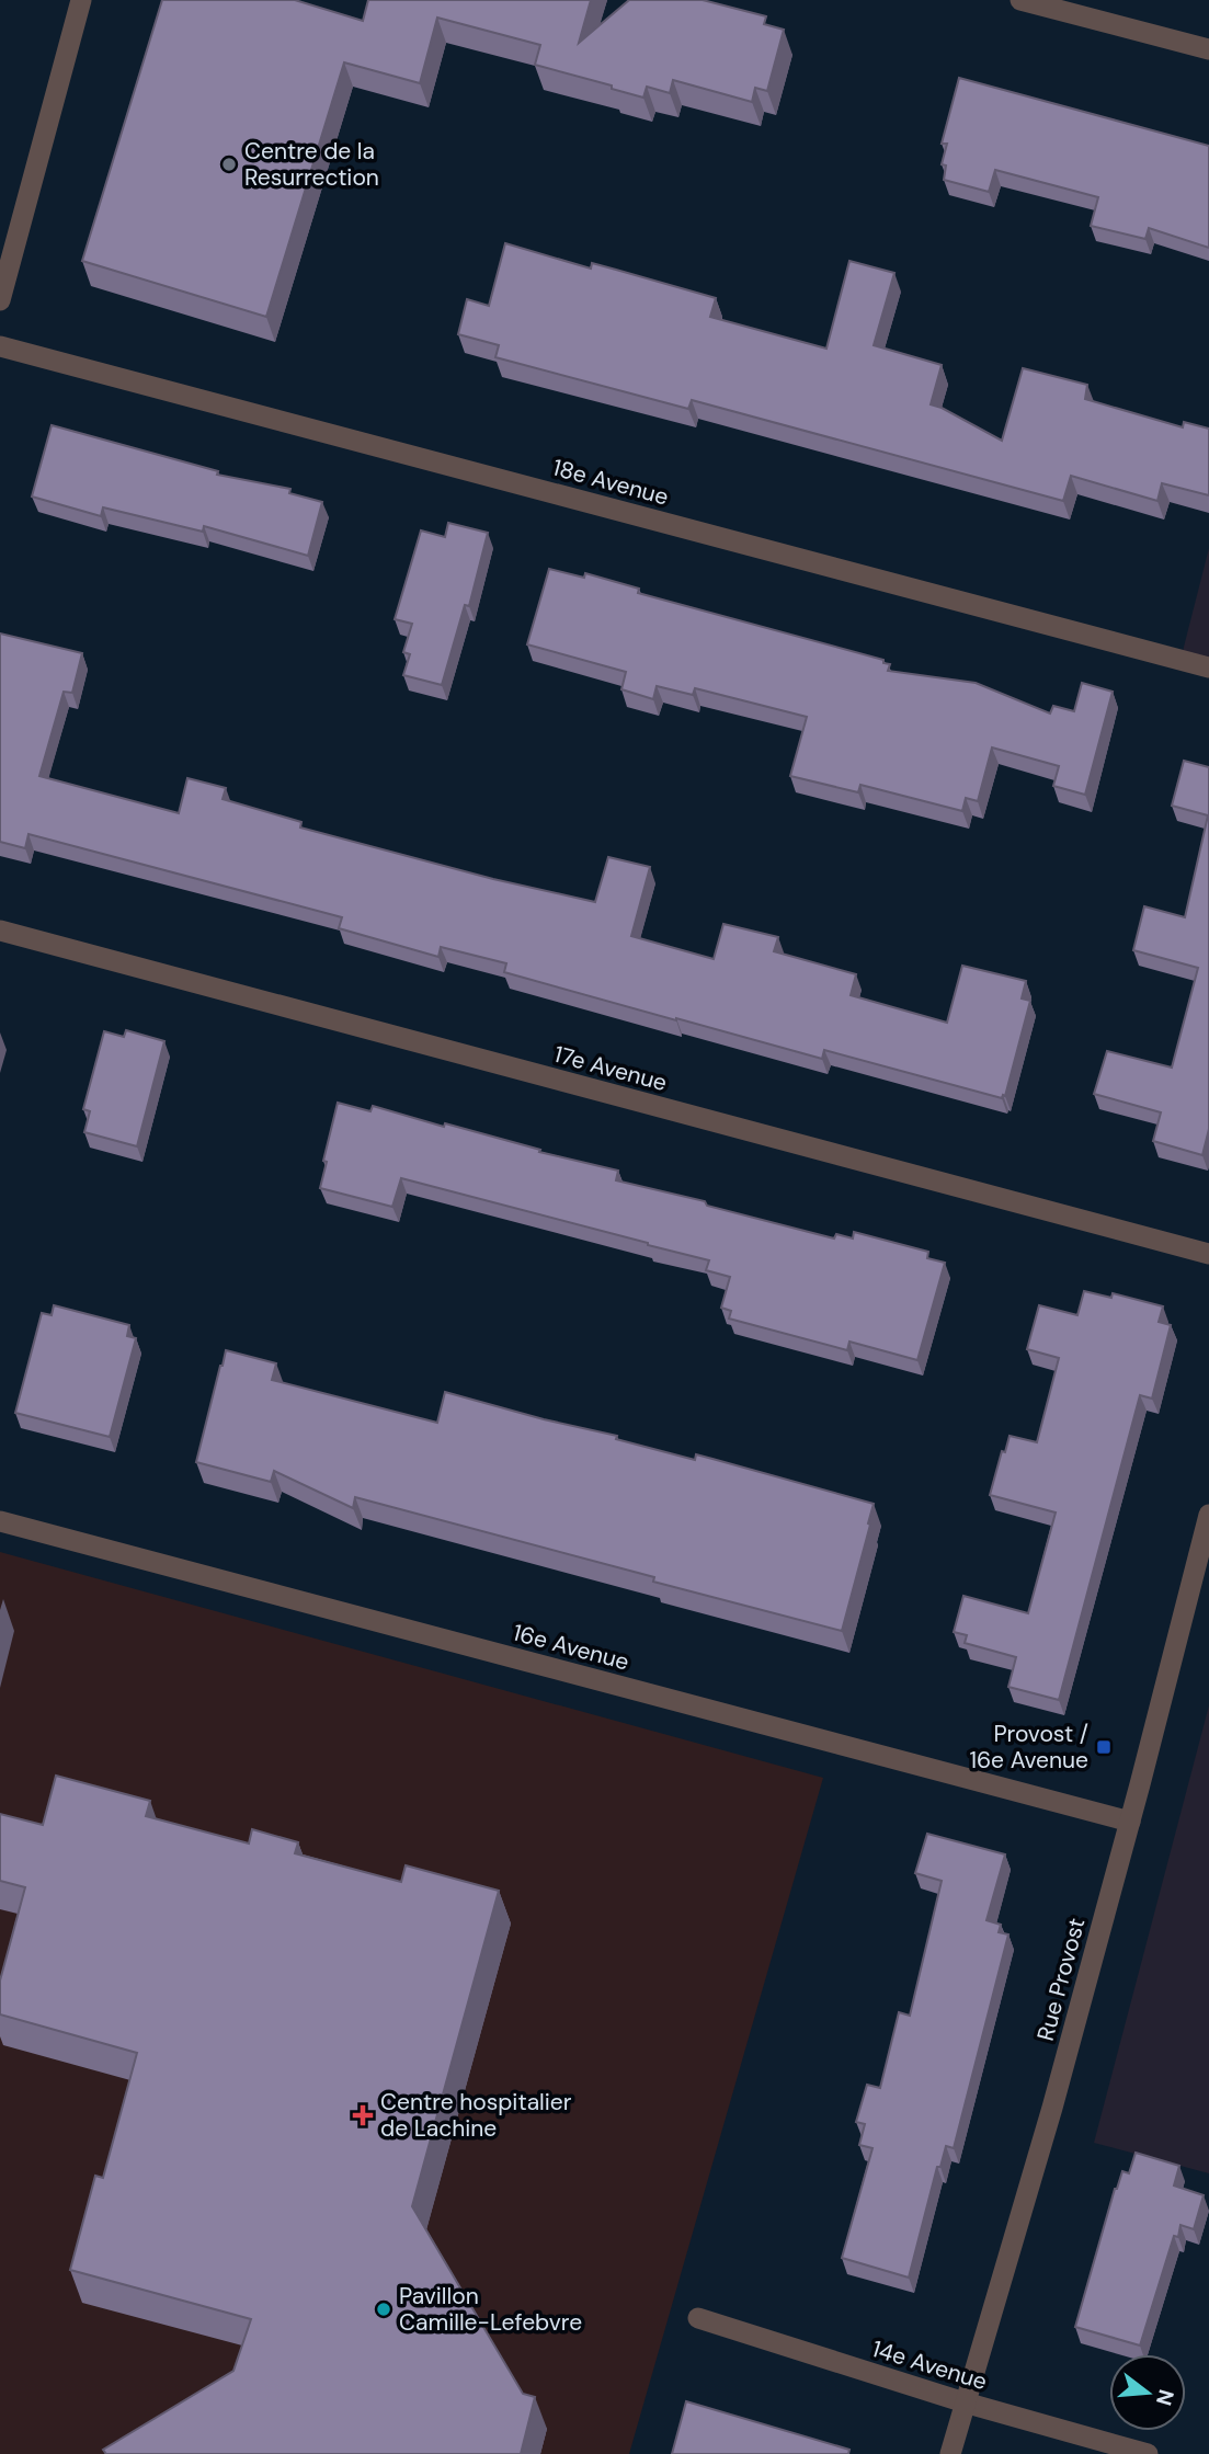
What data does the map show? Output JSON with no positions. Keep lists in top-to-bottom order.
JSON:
{
  "streets": {
    "street": [
      "18e Avenue",
      "17e Avenue",
      "16e Avenue",
      "Rue Provost",
      "14e Avenue"
    ]
  },
  "crossings": [
    ["16e Avenue", "Rue Provost"],
    ["Rue Provost", "14e Avenue"]
  ],
  "places": {
    "other": ["Centre de la Resurrection", "Pavillon Camille-Lefebvre"],
    "transit": ["Provost / 16e Avenue"],
    "health": ["Centre hospitalier de Lachine"]
  },
  "north": "right"
}
